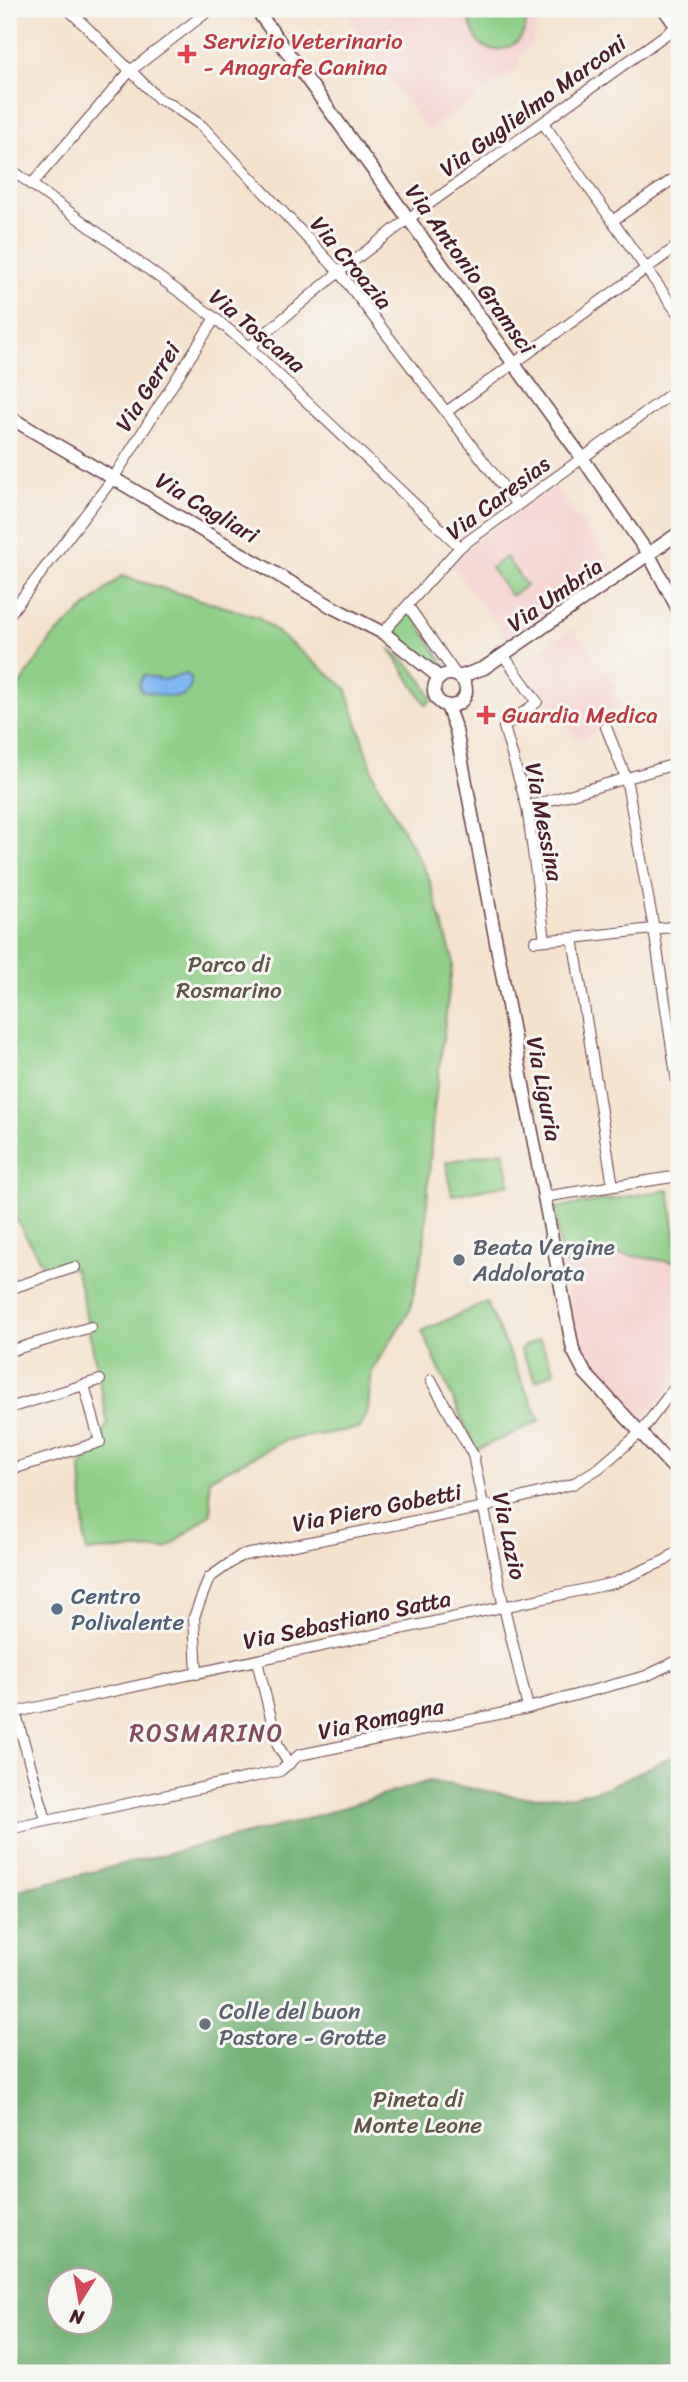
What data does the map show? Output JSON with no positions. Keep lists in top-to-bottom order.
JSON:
{
  "streets": {
    "street": [
      "Via Guglielmo Marconi",
      "Via Croazia",
      "Via Antonio Gramsci",
      "Via Toscana",
      "Via Gerrei",
      "Via Caresias",
      "Via Cagliari",
      "Via Umbria",
      "Via Messina",
      "Via Liguria",
      "Via Piero Gobetti",
      "Via Lazio",
      "Via Sebastiano Satta",
      "Via Romagna"
    ]
  },
  "crossings": [
    ["Via Guglielmo Marconi", "Via Croazia"],
    ["Via Guglielmo Marconi", "Via Antonio Gramsci"],
    ["Via Guglielmo Marconi", "Via Toscana"],
    ["Via Croazia", "Via Caresias"],
    ["Via Antonio Gramsci", "Via Caresias"],
    ["Via Antonio Gramsci", "Via Umbria"],
    ["Via Toscana", "Via Gerrei"],
    ["Via Toscana", "Via Caresias"],
    ["Via Gerrei", "Via Cagliari"],
    ["Via Caresias", "Via Cagliari"],
    ["Via Cagliari", "Via Umbria"],
    ["Via Cagliari", "Via Liguria"],
    ["Via Umbria", "Via Messina"],
    ["Via Umbria", "Via Liguria"],
    ["Via Liguria", "Via Piero Gobetti"],
    ["Via Piero Gobetti", "Via Lazio"],
    ["Via Piero Gobetti", "Via Sebastiano Satta"],
    ["Via Lazio", "Via Sebastiano Satta"],
    ["Via Lazio", "Via Romagna"]
  ],
  "districts": ["ROSMARINO"],
  "parks": ["Parco di Rosmarino", "Pineta di Monte Leone"],
  "places": {
    "health": ["Servizio Veterinario - Anagrafe Canina", "Guardia Medica"],
    "other": ["Beata Vergine Addolorata", "Centro Polivalente", "Colle del buon Pastore - Grotte"]
  },
  "north": "bottom"
}
